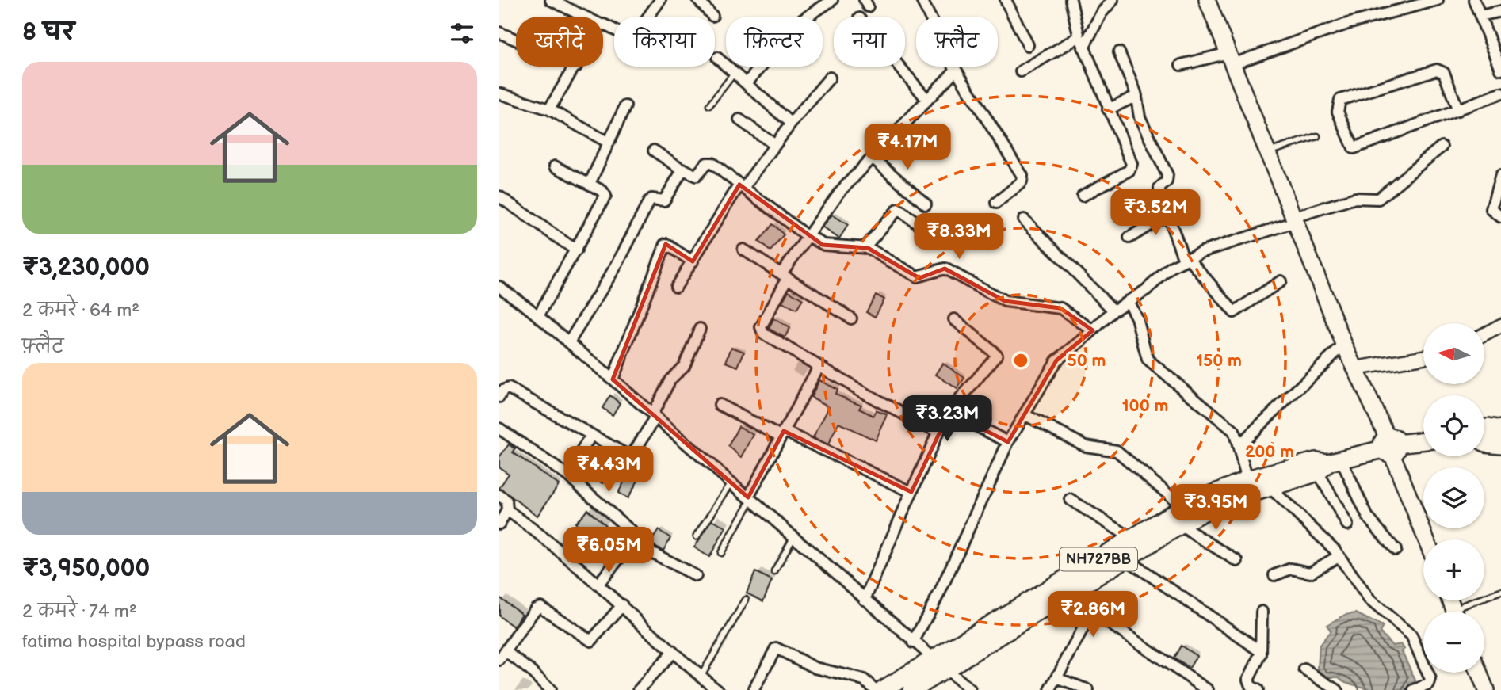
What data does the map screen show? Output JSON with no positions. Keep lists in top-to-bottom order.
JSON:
{
  "streets": {
    "highway": ["NH727BB"]
  },
  "north": "left",
  "page": {
    "heading": "8 घर",
    "chip": [
      "खरीदें",
      "किराया",
      "फ़िल्टर",
      "नया",
      "फ़्लैट"
    ],
    "list": [
      {
        "name": "₹3,230,000",
        "note": "2 कमरे · 64 m² · फ़्लैट"
      },
      {
        "name": "₹3,950,000",
        "note": "2 कमरे · 74 m² · fatima hospital bypass road"
      }
    ],
    "price": [
      "₹4.17M",
      "₹3.52M",
      "₹8.33M",
      "₹3.23M",
      "₹4.43M",
      "₹3.95M",
      "₹6.05M",
      "₹2.86M"
    ],
    "map_buttons": ["+", "−"]
  },
  "rings": [
    "50 m",
    "150 m",
    "100 m",
    "200 m"
  ]
}
